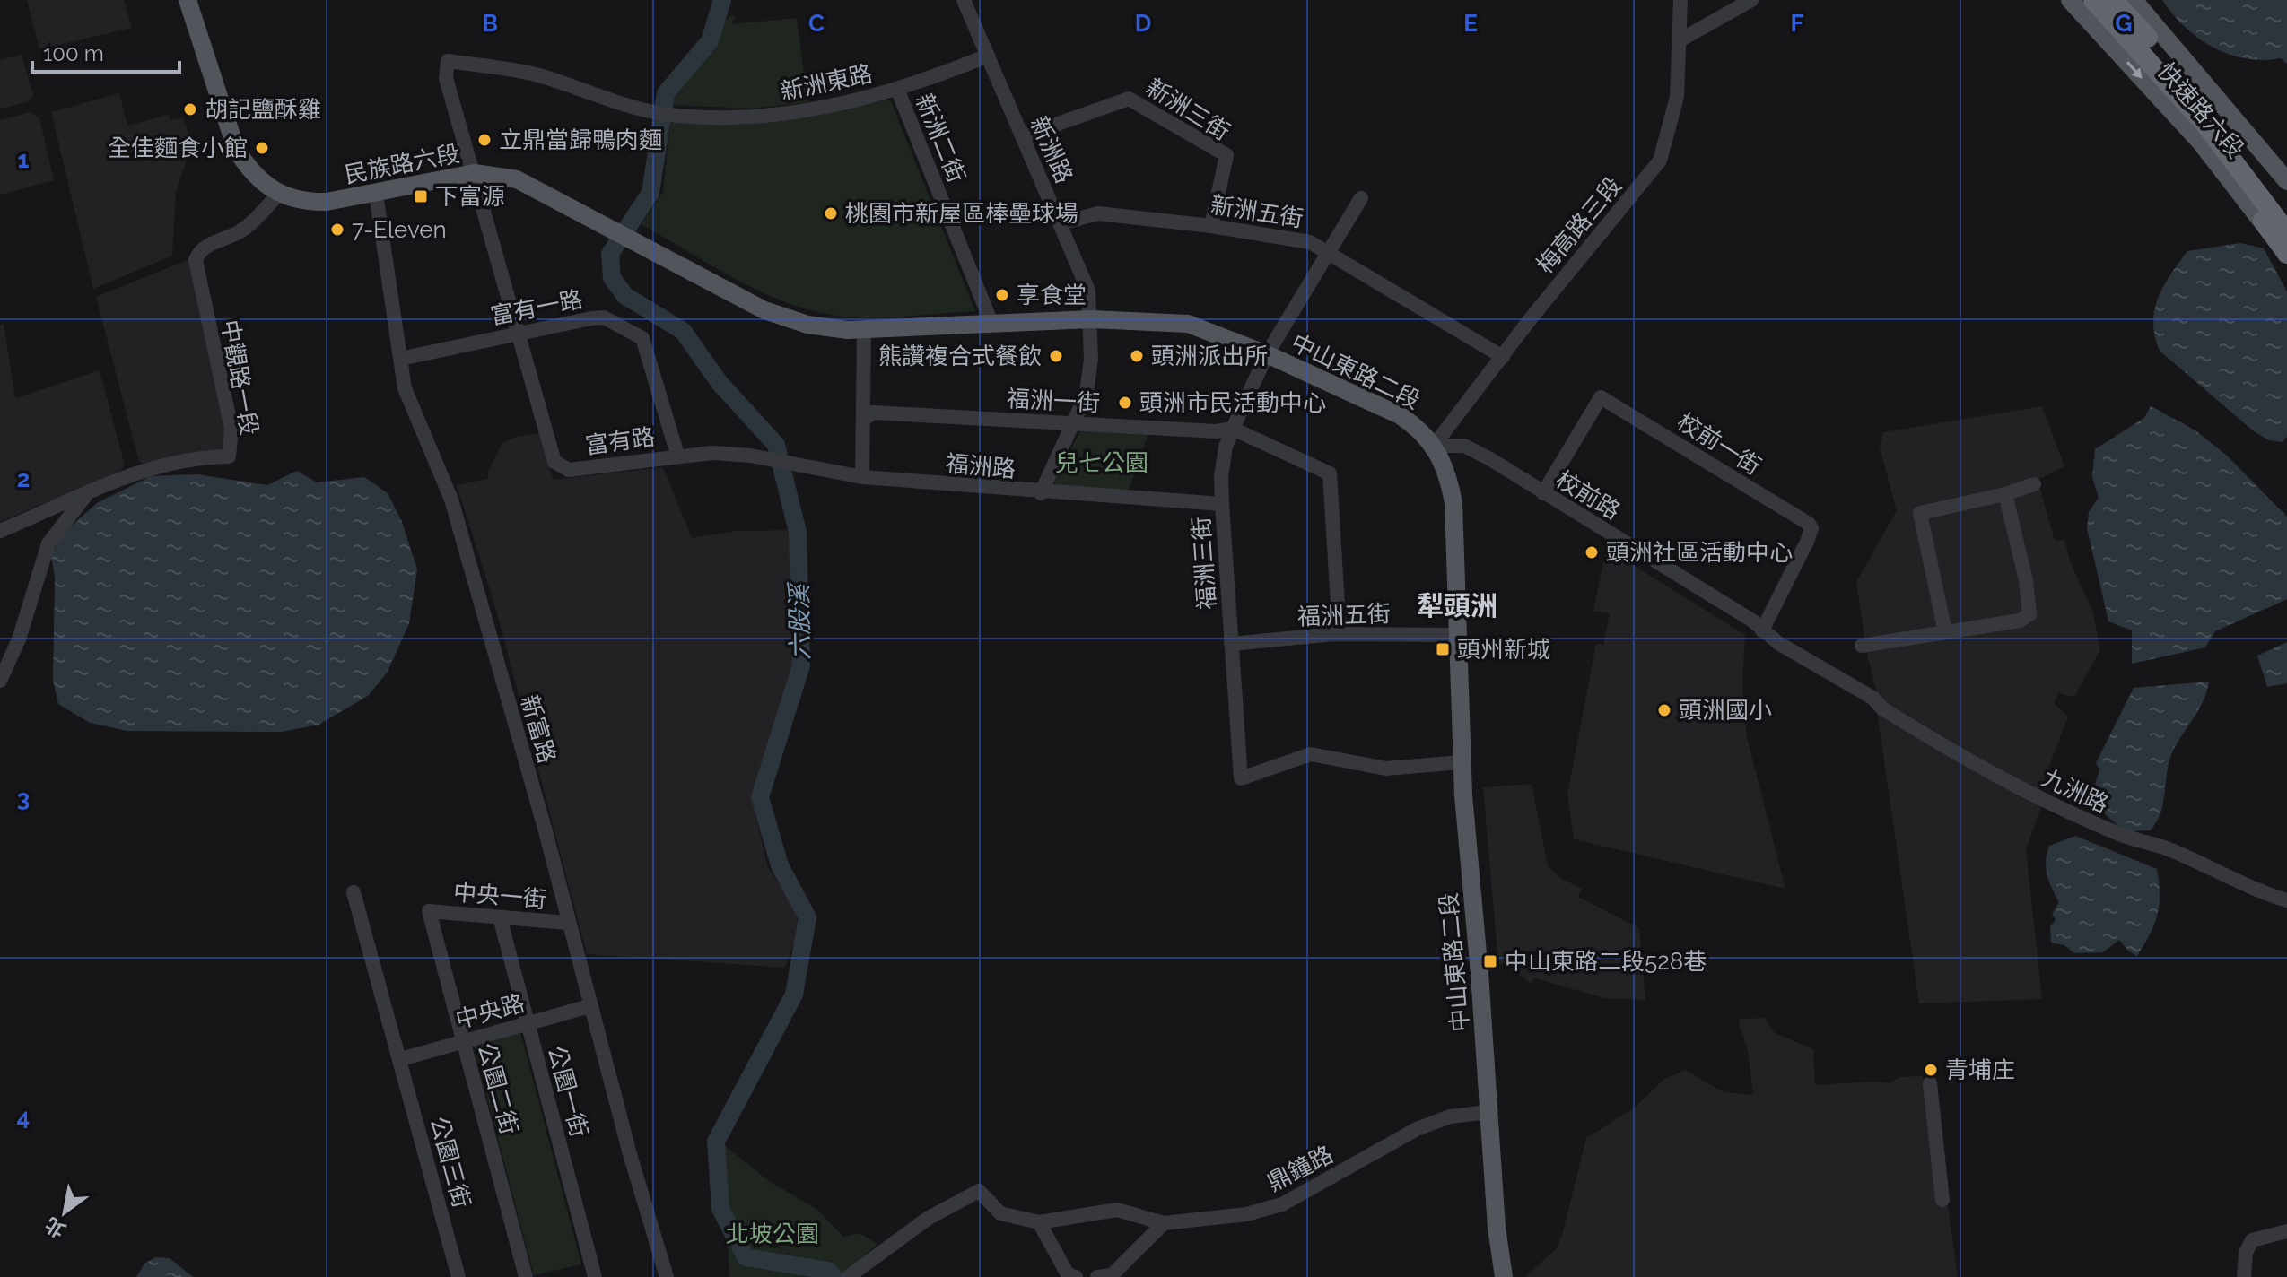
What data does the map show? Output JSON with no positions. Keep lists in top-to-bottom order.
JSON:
{
  "streets": {
    "main road": ["快速路六段", "民族路六段", "中山東路二段"],
    "street": [
      "新洲東路",
      "新洲三街",
      "新洲二街",
      "新洲路",
      "新洲五街",
      "梅高路三段",
      "富有一路",
      "中觀路一段",
      "福洲一街",
      "富有路",
      "校前一街",
      "福洲路",
      "校前路",
      "福洲三街",
      "福洲五街",
      "新富路",
      "九洲路",
      "中央一街",
      "中央路",
      "公園二街",
      "公園一街",
      "公園三街",
      "鼎鐘路"
    ]
  },
  "crossings": [
    ["新洲東路", "新洲二街"],
    ["新洲東路", "新洲路"],
    ["新洲東路", "富有路"],
    ["新洲三街", "新洲路"],
    ["新洲三街", "新洲五街"],
    ["新洲二街", "中山東路二段"],
    ["新洲路", "新洲五街"],
    ["新洲路", "中山東路二段"],
    ["新洲路", "福洲路"],
    ["民族路六段", "中山東路二段"],
    ["民族路六段", "中觀路一段"],
    ["民族路六段", "富有路"],
    ["民族路六段", "新富路"],
    ["新洲五街", "梅高路三段"],
    ["新洲五街", "福洲三街"],
    ["梅高路三段", "中山東路二段"],
    ["梅高路三段", "校前路"],
    ["富有一路", "富有路"],
    ["富有一路", "新富路"],
    ["中山東路二段", "福洲路"],
    ["中山東路二段", "校前路"],
    ["中山東路二段", "福洲三街"],
    ["中山東路二段", "福洲五街"],
    ["中山東路二段", "鼎鐘路"],
    ["福洲一街", "福洲路"],
    ["福洲一街", "福洲三街"],
    ["福洲一街", "福洲五街"],
    ["富有路", "福洲路"],
    ["校前一街", "校前路"],
    ["校前路", "九洲路"],
    ["福洲三街", "福洲五街"],
    ["新富路", "中央一街"],
    ["新富路", "中央路"],
    ["中央一街", "公園二街"],
    ["中央一街", "公園一街"],
    ["中央路", "公園二街"],
    ["中央路", "公園一街"],
    ["中央路", "公園三街"]
  ],
  "districts": ["犁頭洲"],
  "water": ["六股溪"],
  "parks": ["兒七公園", "北坡公園"],
  "places": {
    "other": [
      "胡記鹽酥雞",
      "立鼎當歸鴨肉麵",
      "全佳麵食小館",
      "桃園市新屋區棒壘球場",
      "7-Eleven",
      "享食堂",
      "熊讚複合式餐飲",
      "頭洲派出所",
      "頭洲市民活動中心",
      "頭洲社區活動中心",
      "頭洲國小",
      "青埔庄"
    ],
    "transit": ["下富源", "頭州新城", "中山東路二段528巷"]
  },
  "scale_bar": "100 m",
  "north": "bottom left",
  "grid": {
    "columns": [
      "B",
      "C",
      "D",
      "E",
      "F",
      "G"
    ],
    "rows": [
      "1",
      "2",
      "3",
      "4"
    ]
  }
}
